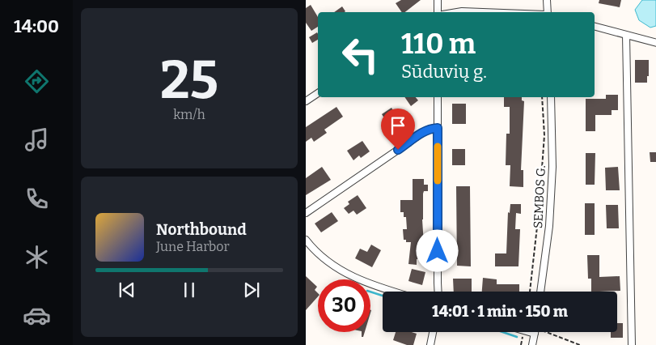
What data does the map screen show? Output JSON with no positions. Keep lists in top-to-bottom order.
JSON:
{
  "streets": {
    "street": ["SEMBOS G."]
  },
  "page": {
    "tabs": "14:00",
    "tile": ["25", "km/h"],
    "turn": ["110 m", "Sūduvių g."],
    "song": ["Northbound", "June Harbor"],
    "limit": "30",
    "trip": "14:01 · 1 min · 150 m"
  }
}
